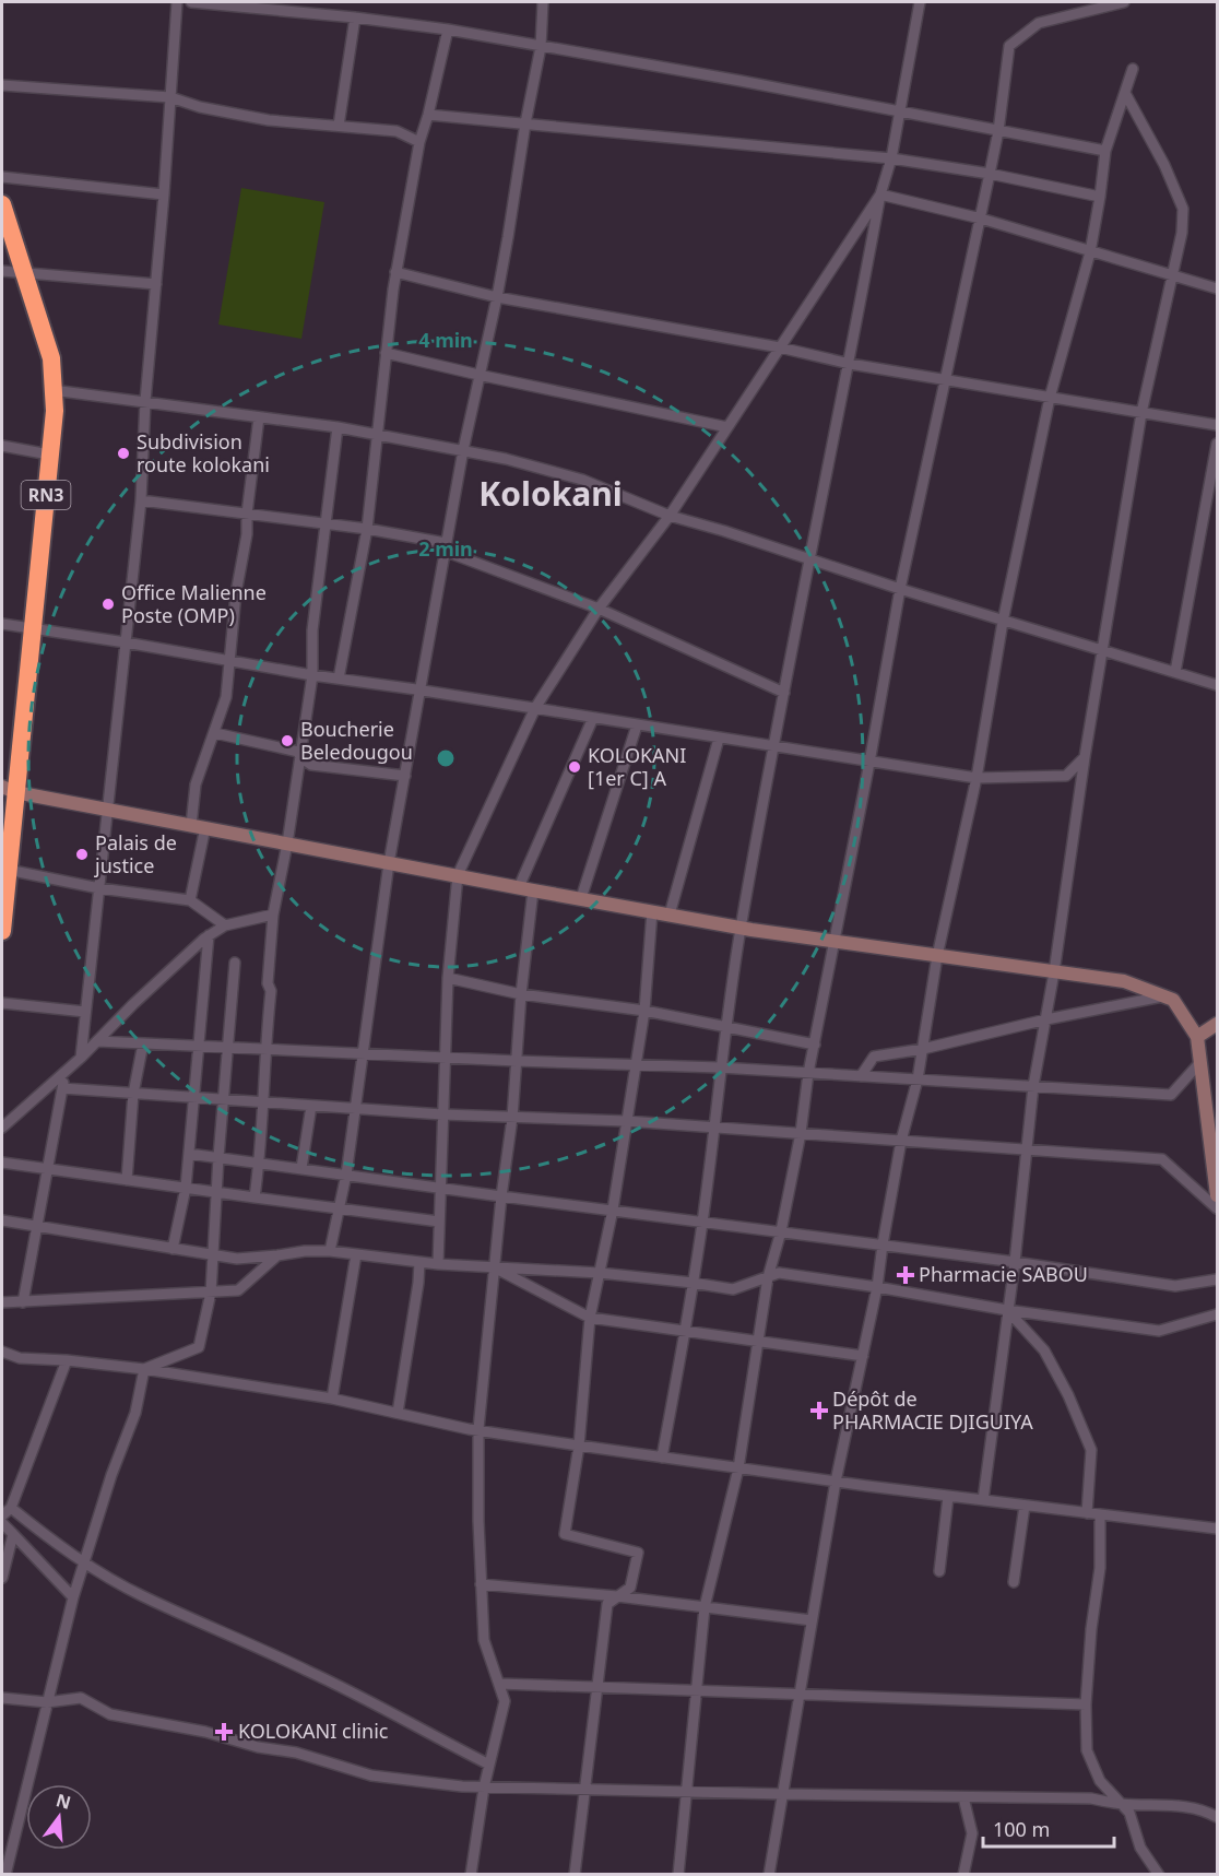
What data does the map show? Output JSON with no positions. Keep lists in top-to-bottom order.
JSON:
{
  "streets": {
    "highway": ["RN3"]
  },
  "districts": ["Kolokani"],
  "places": {
    "other": [
      "Subdivision route kolokani",
      "Office Malienne Poste (OMP)",
      "Boucherie Beledougou",
      "KOLOKANI [1er C] A",
      "Palais de justice"
    ],
    "health": ["Pharmacie SABOU", "Dépôt de PHARMACIE DJIGUIYA", "KOLOKANI clinic"]
  },
  "scale_bar": "100 m",
  "north": "top",
  "rings": ["4 min", "2 min"]
}
